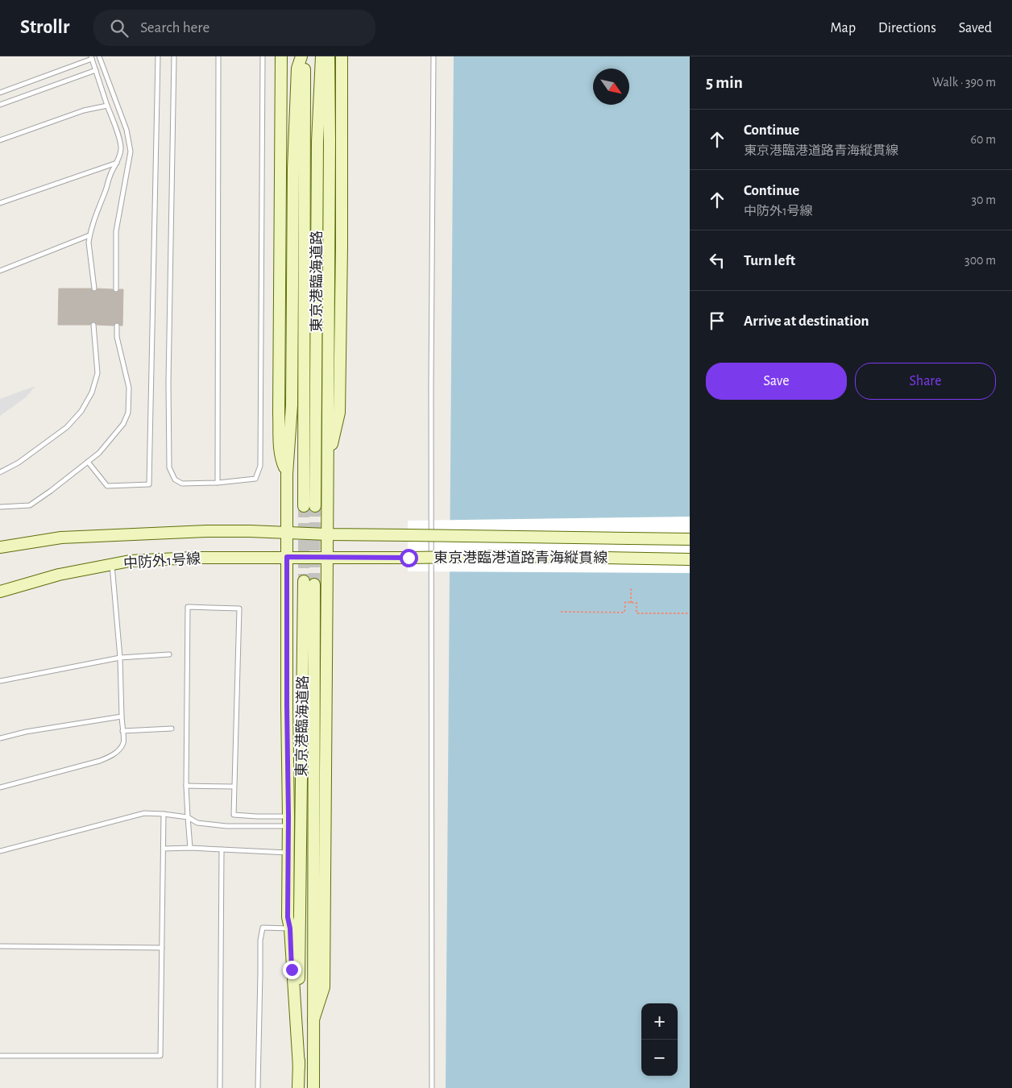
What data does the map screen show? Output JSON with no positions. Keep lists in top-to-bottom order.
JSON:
{
  "streets": {
    "street": ["東京港臨海道路", "東京港臨港道路青海縦貫線", "中防外1号線"]
  },
  "crossings": [
    ["東京港臨港道路青海縦貫線", "中防外1号線"]
  ],
  "north": "bottom right",
  "page": {
    "header": "Strollr",
    "search": "Search here",
    "nav": ["Map", "Directions", "Saved"],
    "heading": ["5 min", "Walk · 390 m"],
    "list": [
      ["Continue", "東京港臨港道路青海縦貫線", "60 m"],
      ["Continue", "中防外1号線", "30 m"],
      ["Turn left", "300 m"],
      "Arrive at destination"
    ],
    "buttons": ["Save", "Share"],
    "map_buttons": ["+", "−"]
  }
}
